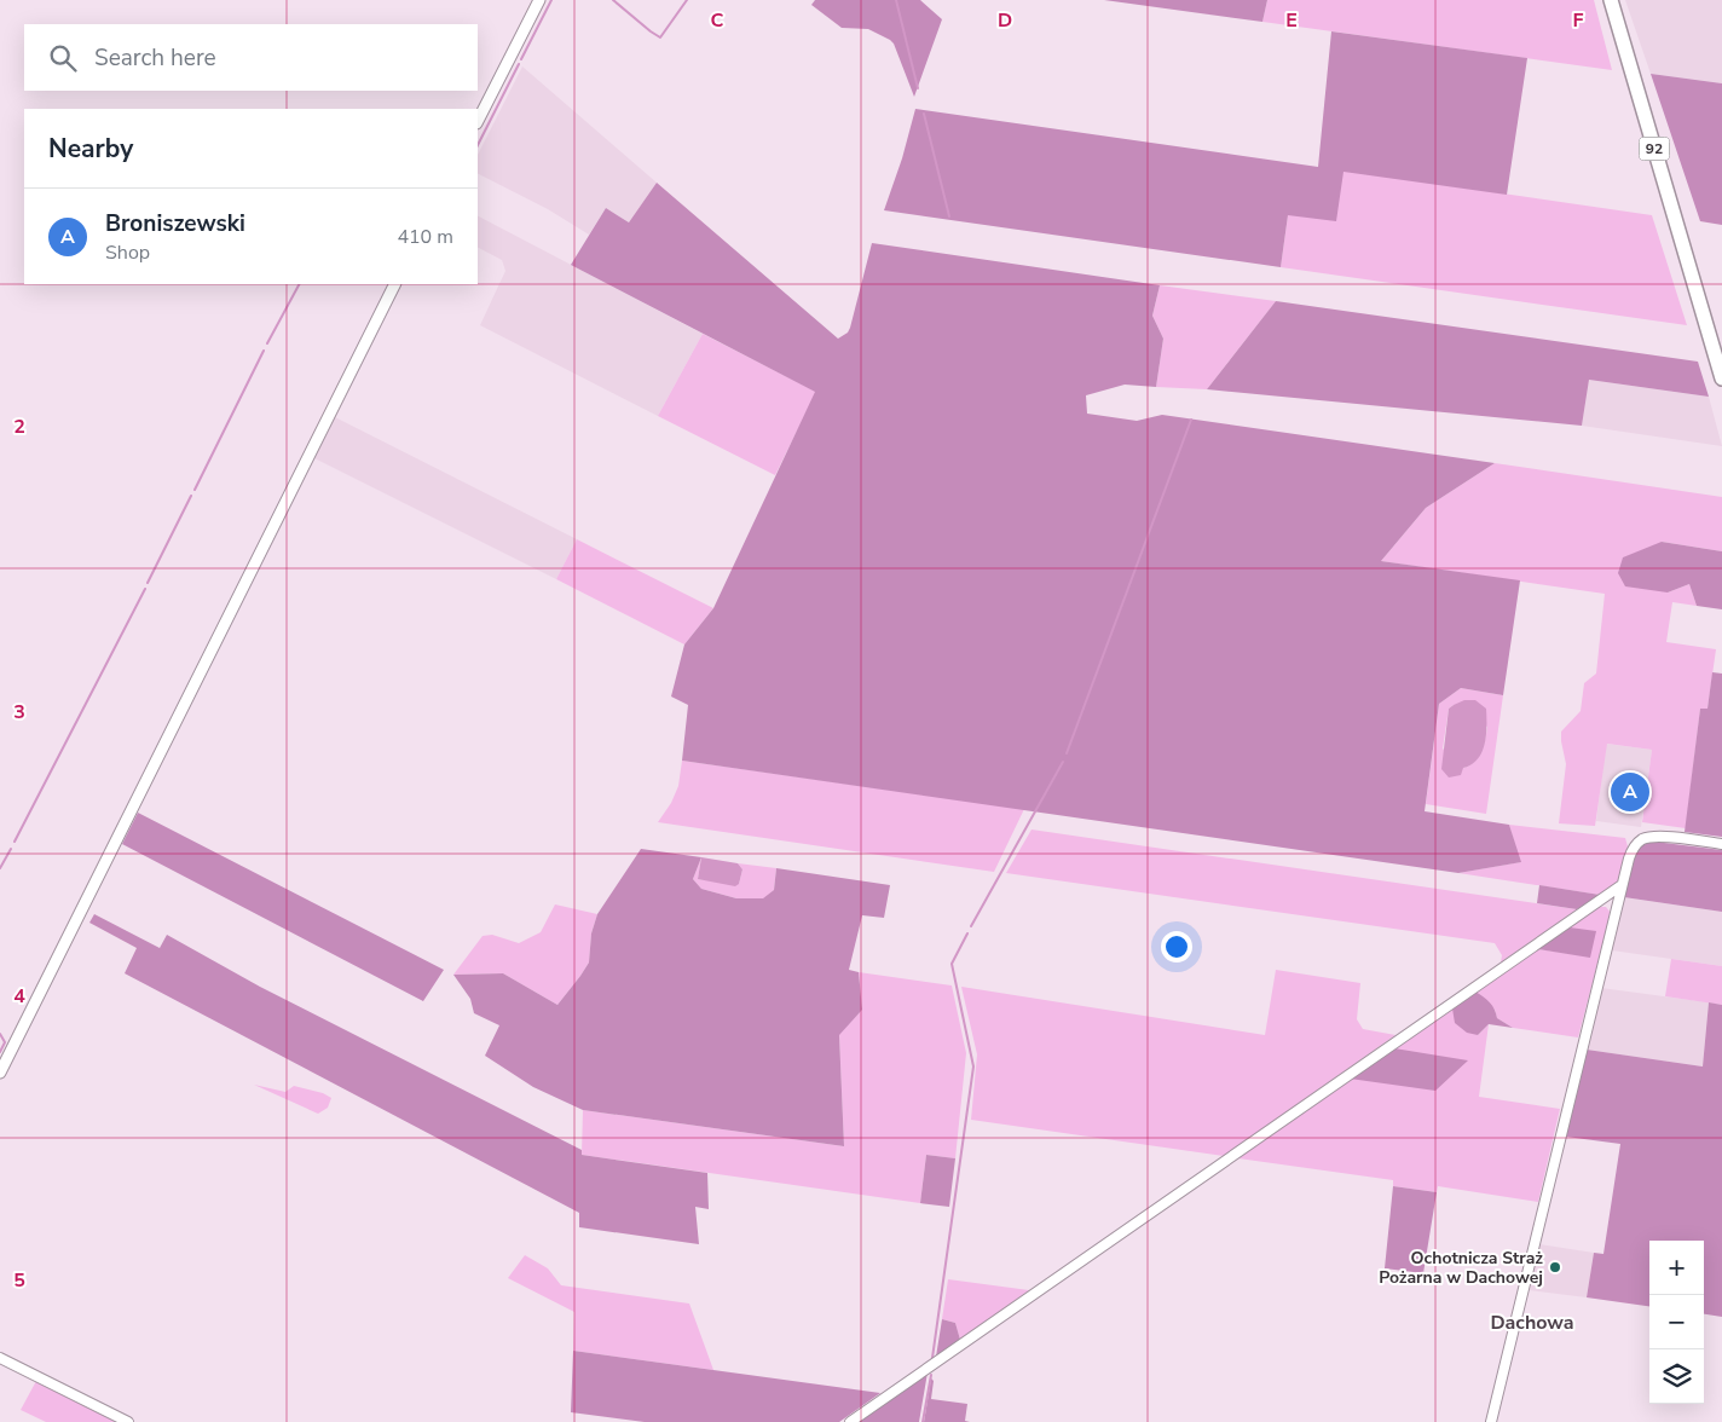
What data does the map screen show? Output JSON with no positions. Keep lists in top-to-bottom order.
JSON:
{
  "streets": {
    "main road": ["92"]
  },
  "districts": ["Dachowa"],
  "places": ["Ochotnicza Straż Pożarna w Dachowej"],
  "page": {
    "search": "Search here",
    "heading": "Nearby",
    "list": [
      {
        "mark": "A",
        "name": "Broniszewski",
        "note": "Shop",
        "value": "410 m"
      }
    ],
    "pins": "A",
    "map_buttons": ["+", "−"]
  },
  "grid": {
    "columns": [
      "C",
      "D",
      "E",
      "F"
    ],
    "rows": [
      "2",
      "3",
      "4",
      "5"
    ]
  }
}
